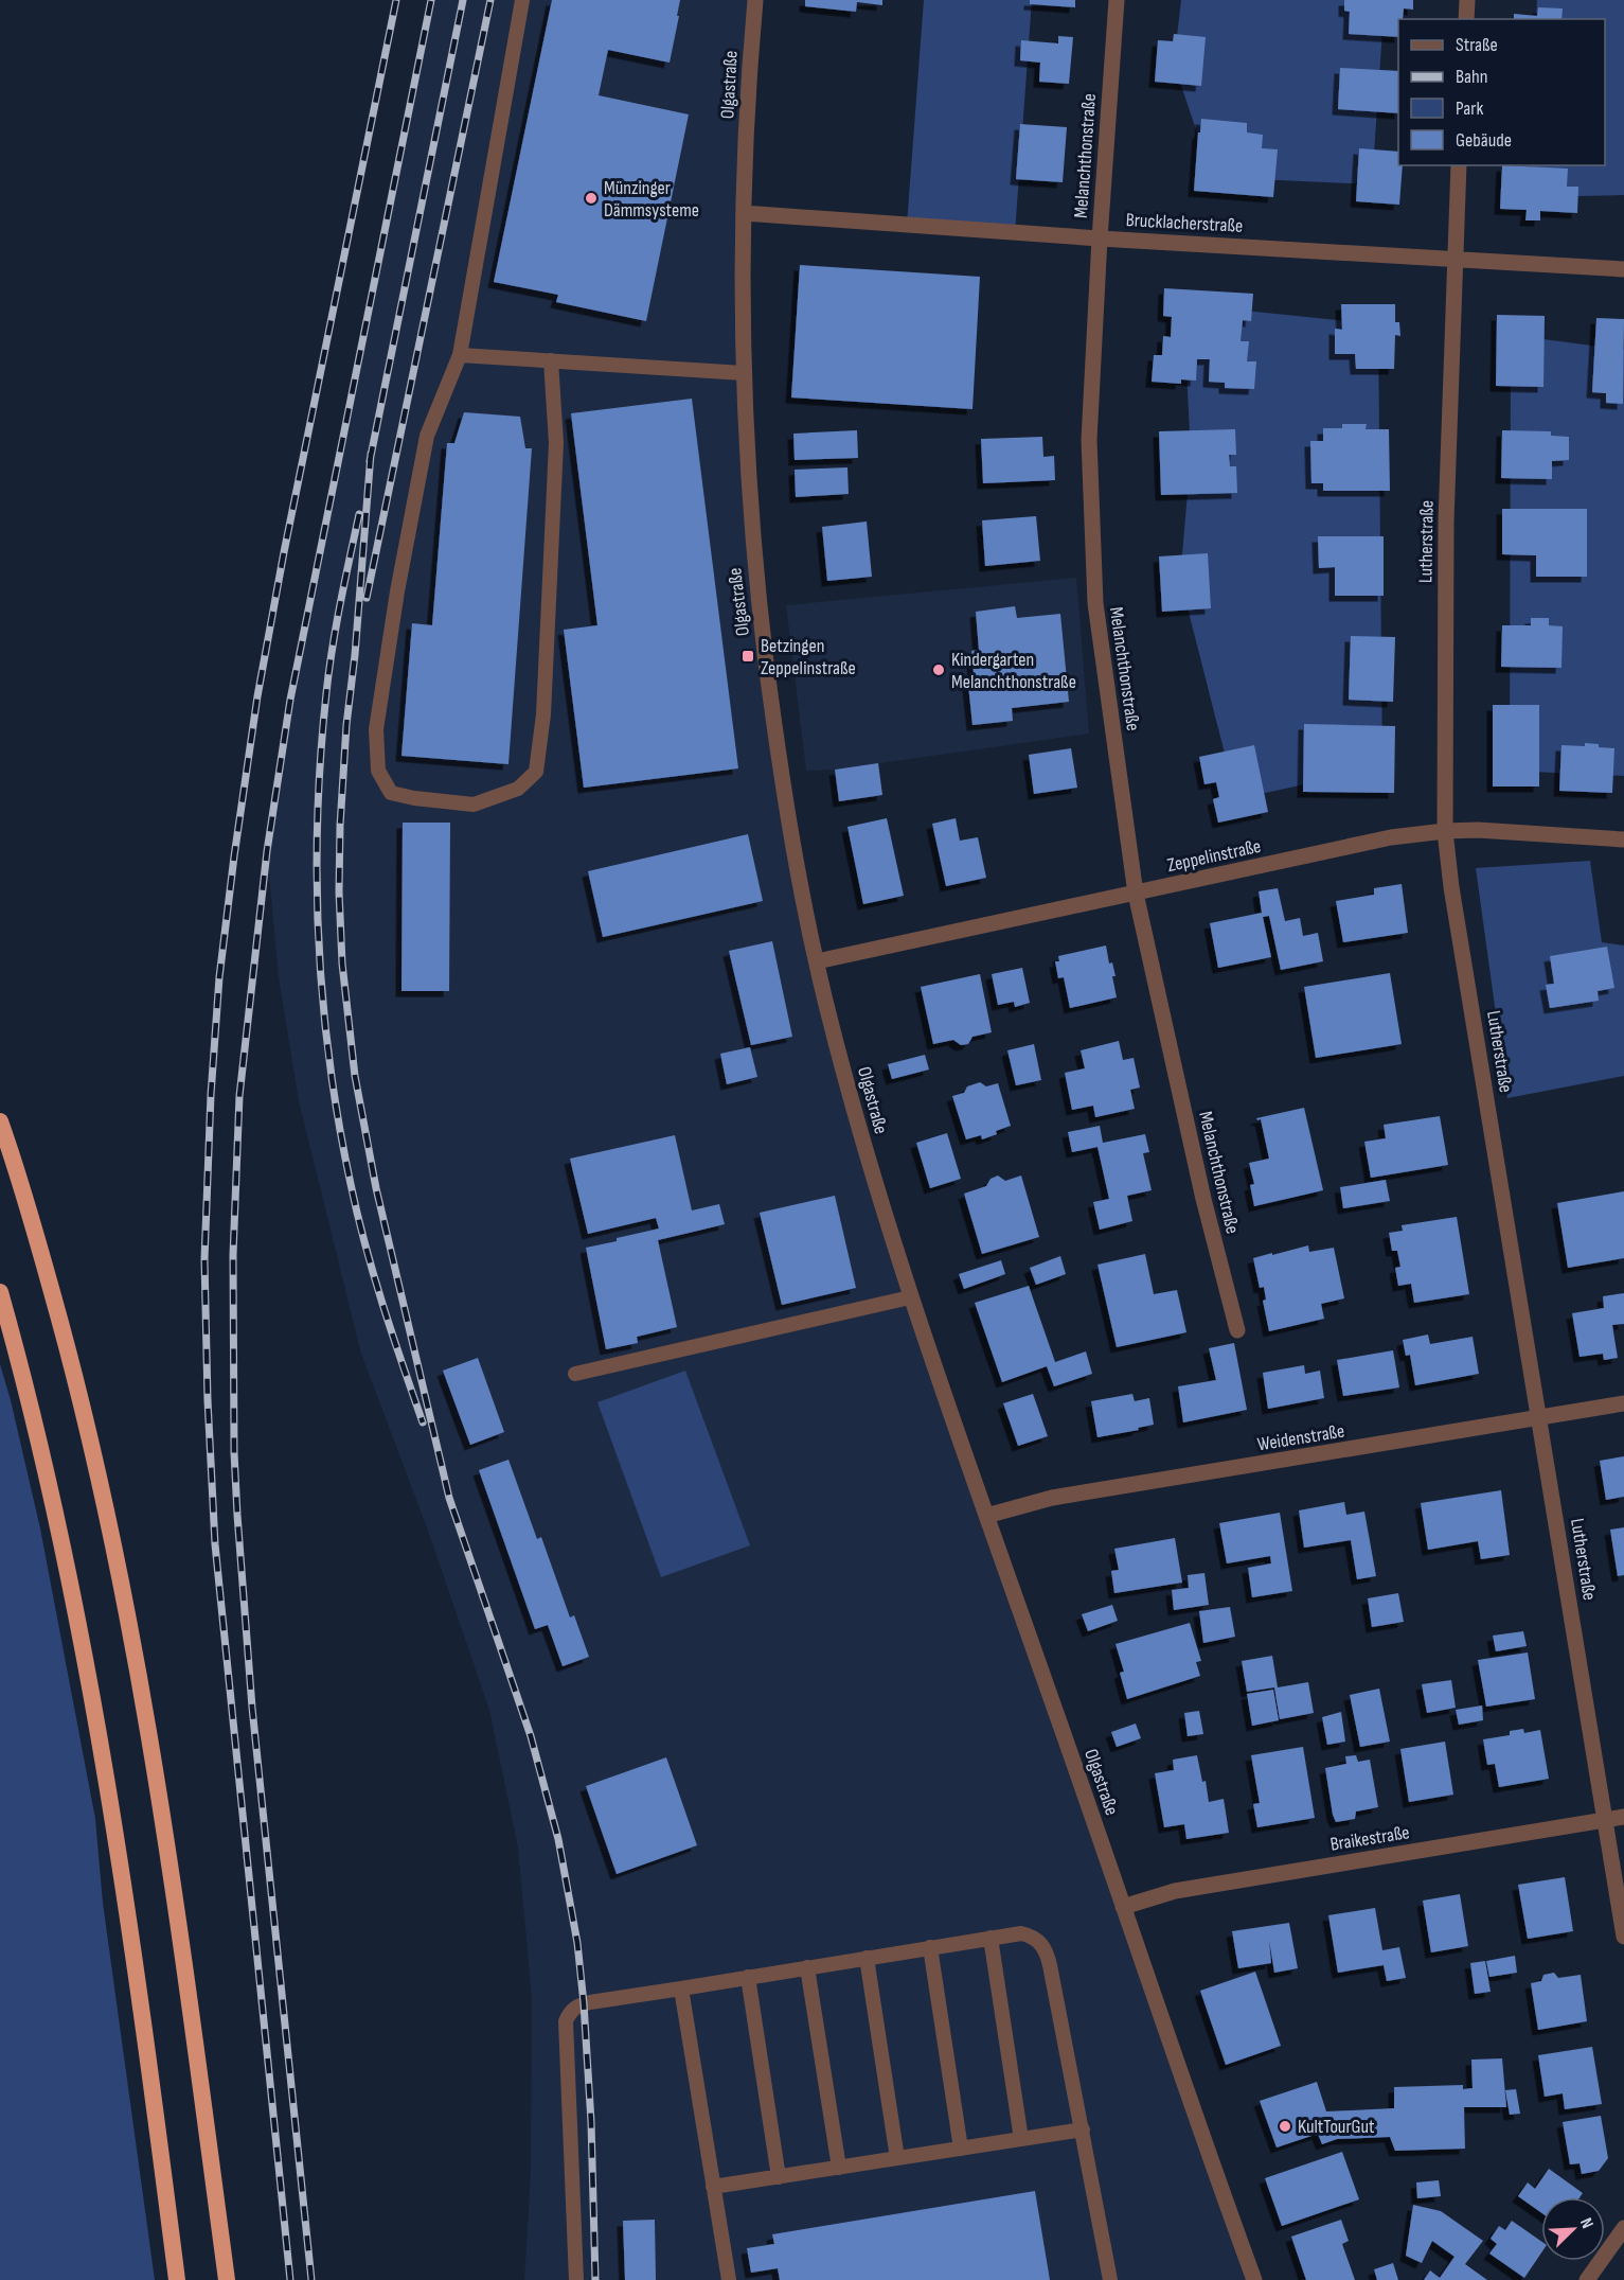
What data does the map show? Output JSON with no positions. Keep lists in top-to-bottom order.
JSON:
{
  "streets": {
    "street": [
      "Olgastraße",
      "Melanchthonstraße",
      "Brucklacherstraße",
      "Lutherstraße",
      "Zeppelinstraße",
      "Weidenstraße",
      "Braikestraße"
    ]
  },
  "crossings": [
    ["Olgastraße", "Brucklacherstraße"],
    ["Olgastraße", "Zeppelinstraße"],
    ["Olgastraße", "Weidenstraße"],
    ["Olgastraße", "Braikestraße"],
    ["Melanchthonstraße", "Brucklacherstraße"],
    ["Melanchthonstraße", "Zeppelinstraße"],
    ["Brucklacherstraße", "Lutherstraße"],
    ["Lutherstraße", "Zeppelinstraße"],
    ["Lutherstraße", "Weidenstraße"],
    ["Lutherstraße", "Braikestraße"]
  ],
  "places": {
    "other": ["Münzinger Dämmsysteme", "Kindergarten Melanchthonstraße", "KultTourGut"],
    "transit": ["Betzingen Zeppelinstraße"]
  },
  "legend": [
    "Straße",
    "Bahn",
    "Park",
    "Gebäude"
  ],
  "north": "top right"
}
